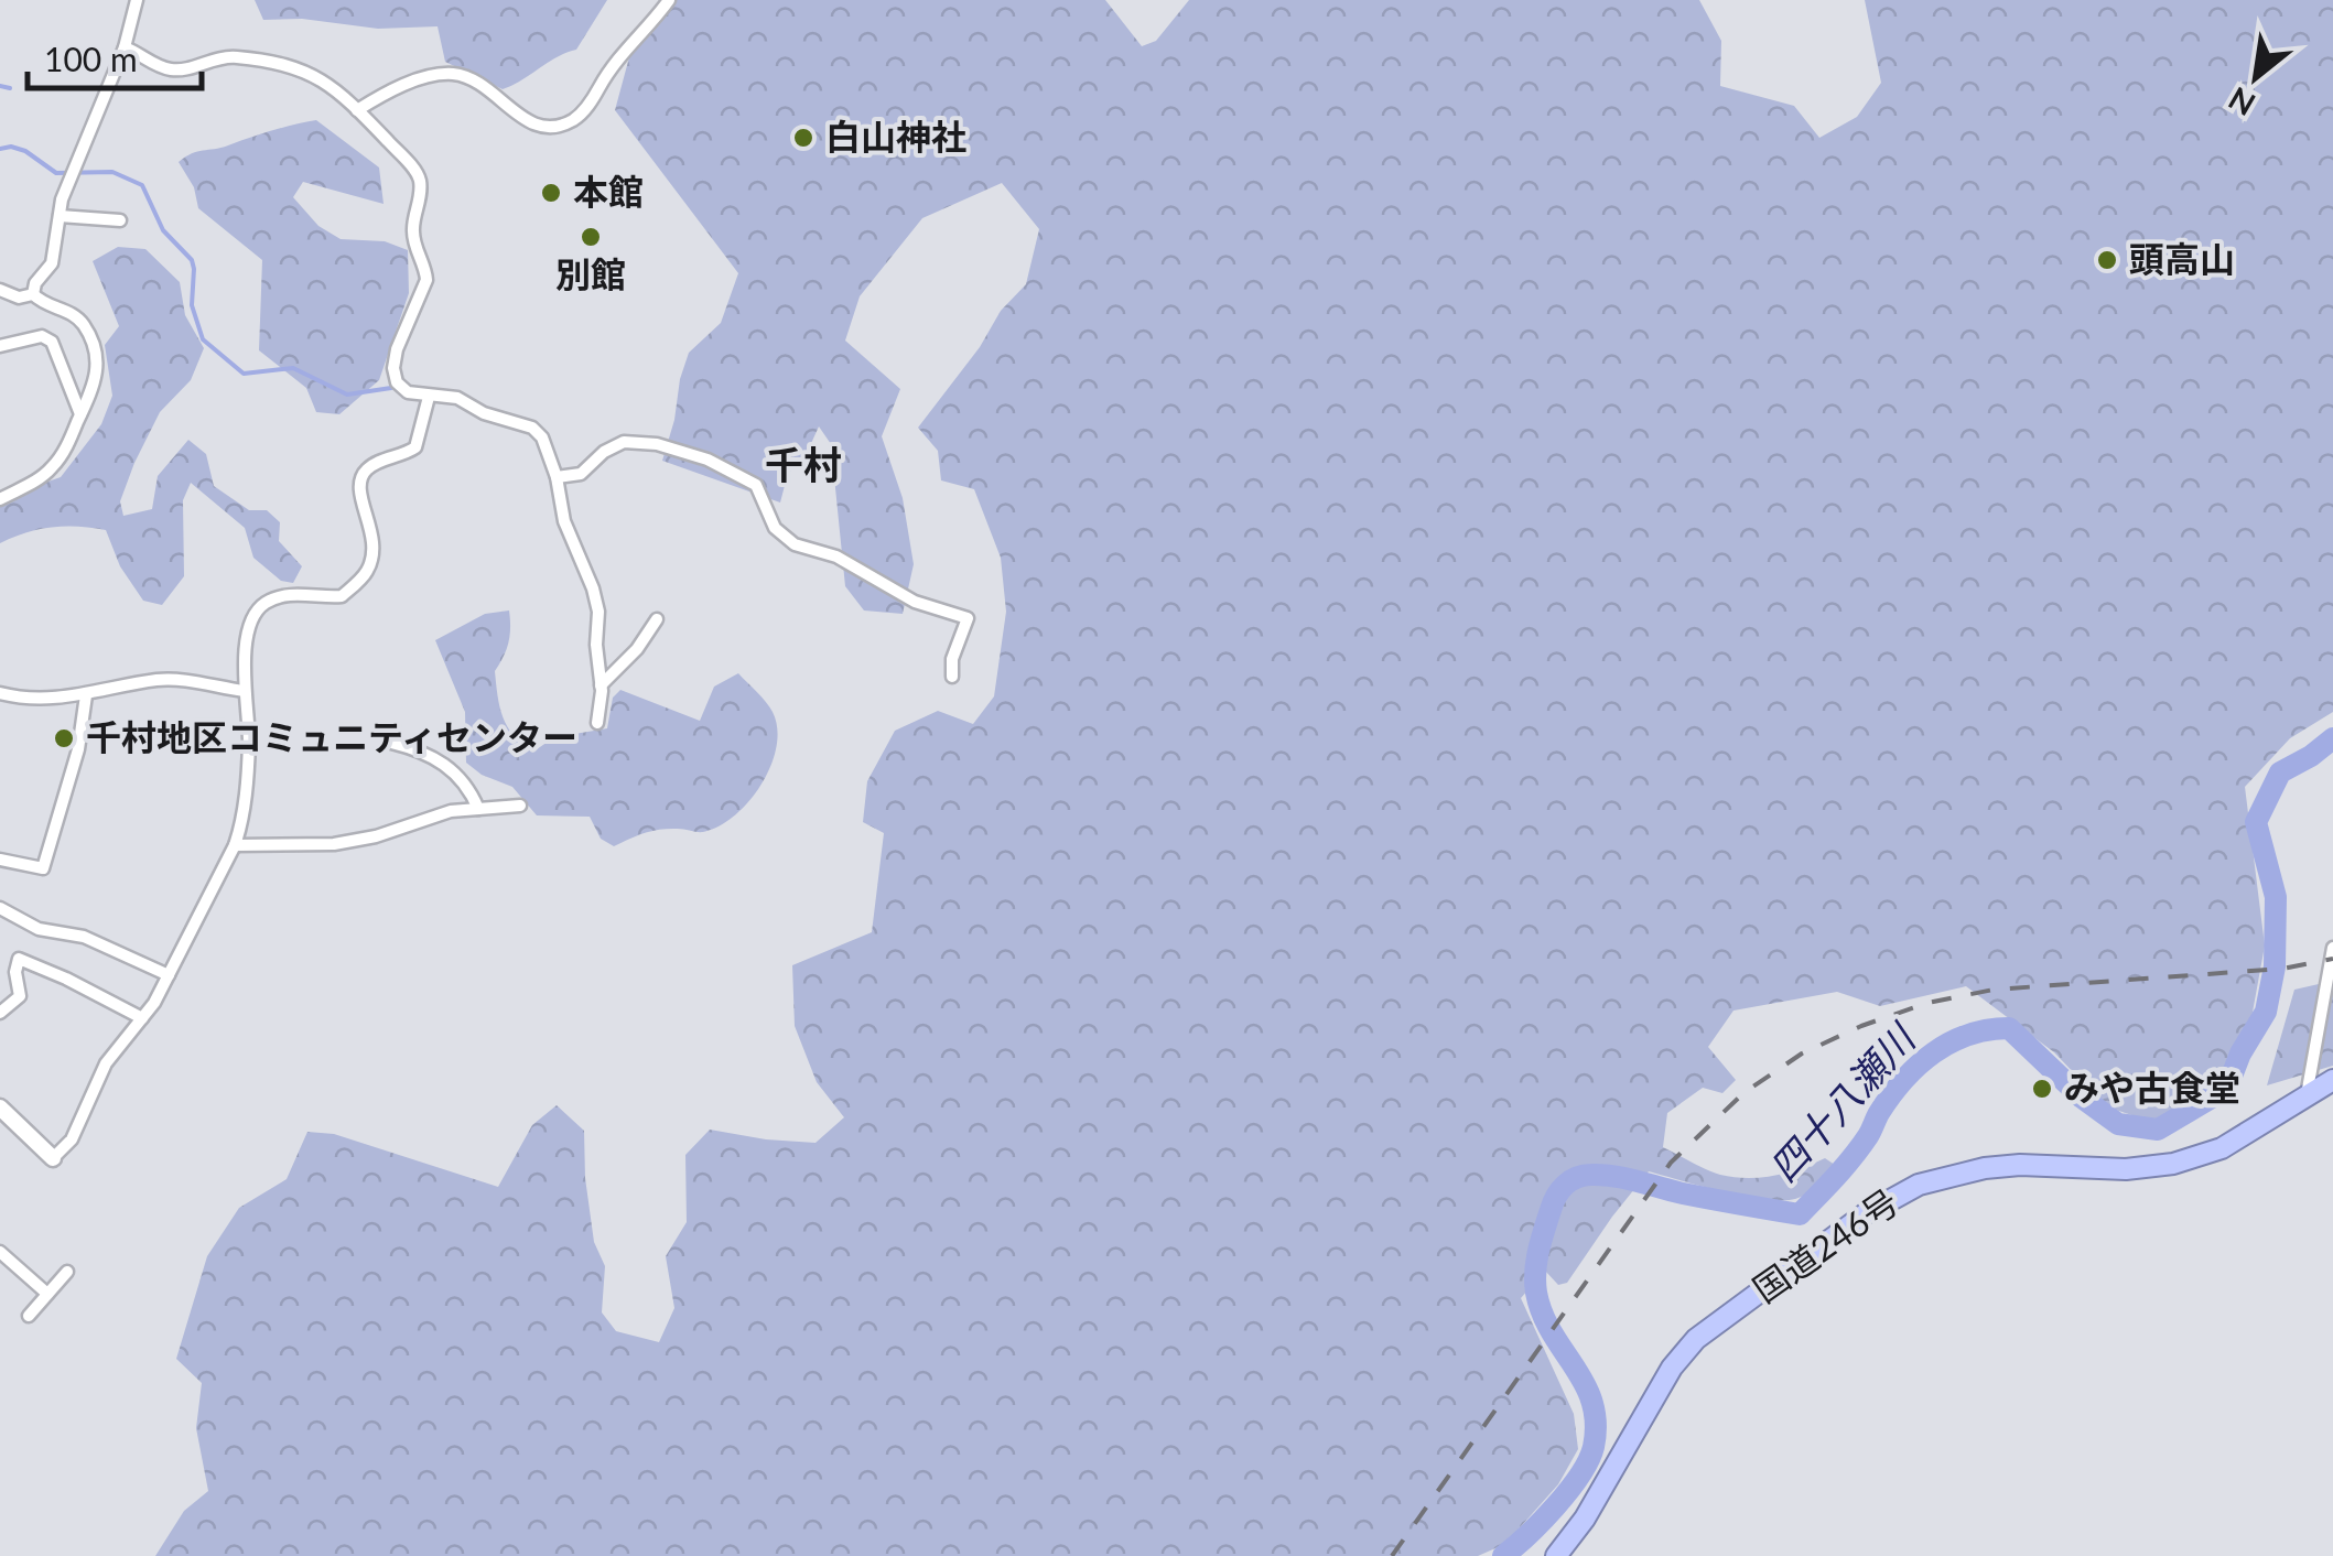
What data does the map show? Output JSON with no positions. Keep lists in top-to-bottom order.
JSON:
{
  "streets": {
    "highway": ["国道246号"]
  },
  "districts": ["千村"],
  "water": ["四十八瀬川"],
  "places": [
    "白山神社",
    "本館",
    "別館",
    "頭高山",
    "千村地区コミュニティセンター",
    "みや古食堂"
  ],
  "scale_bar": "100 m",
  "north": "bottom left"
}
